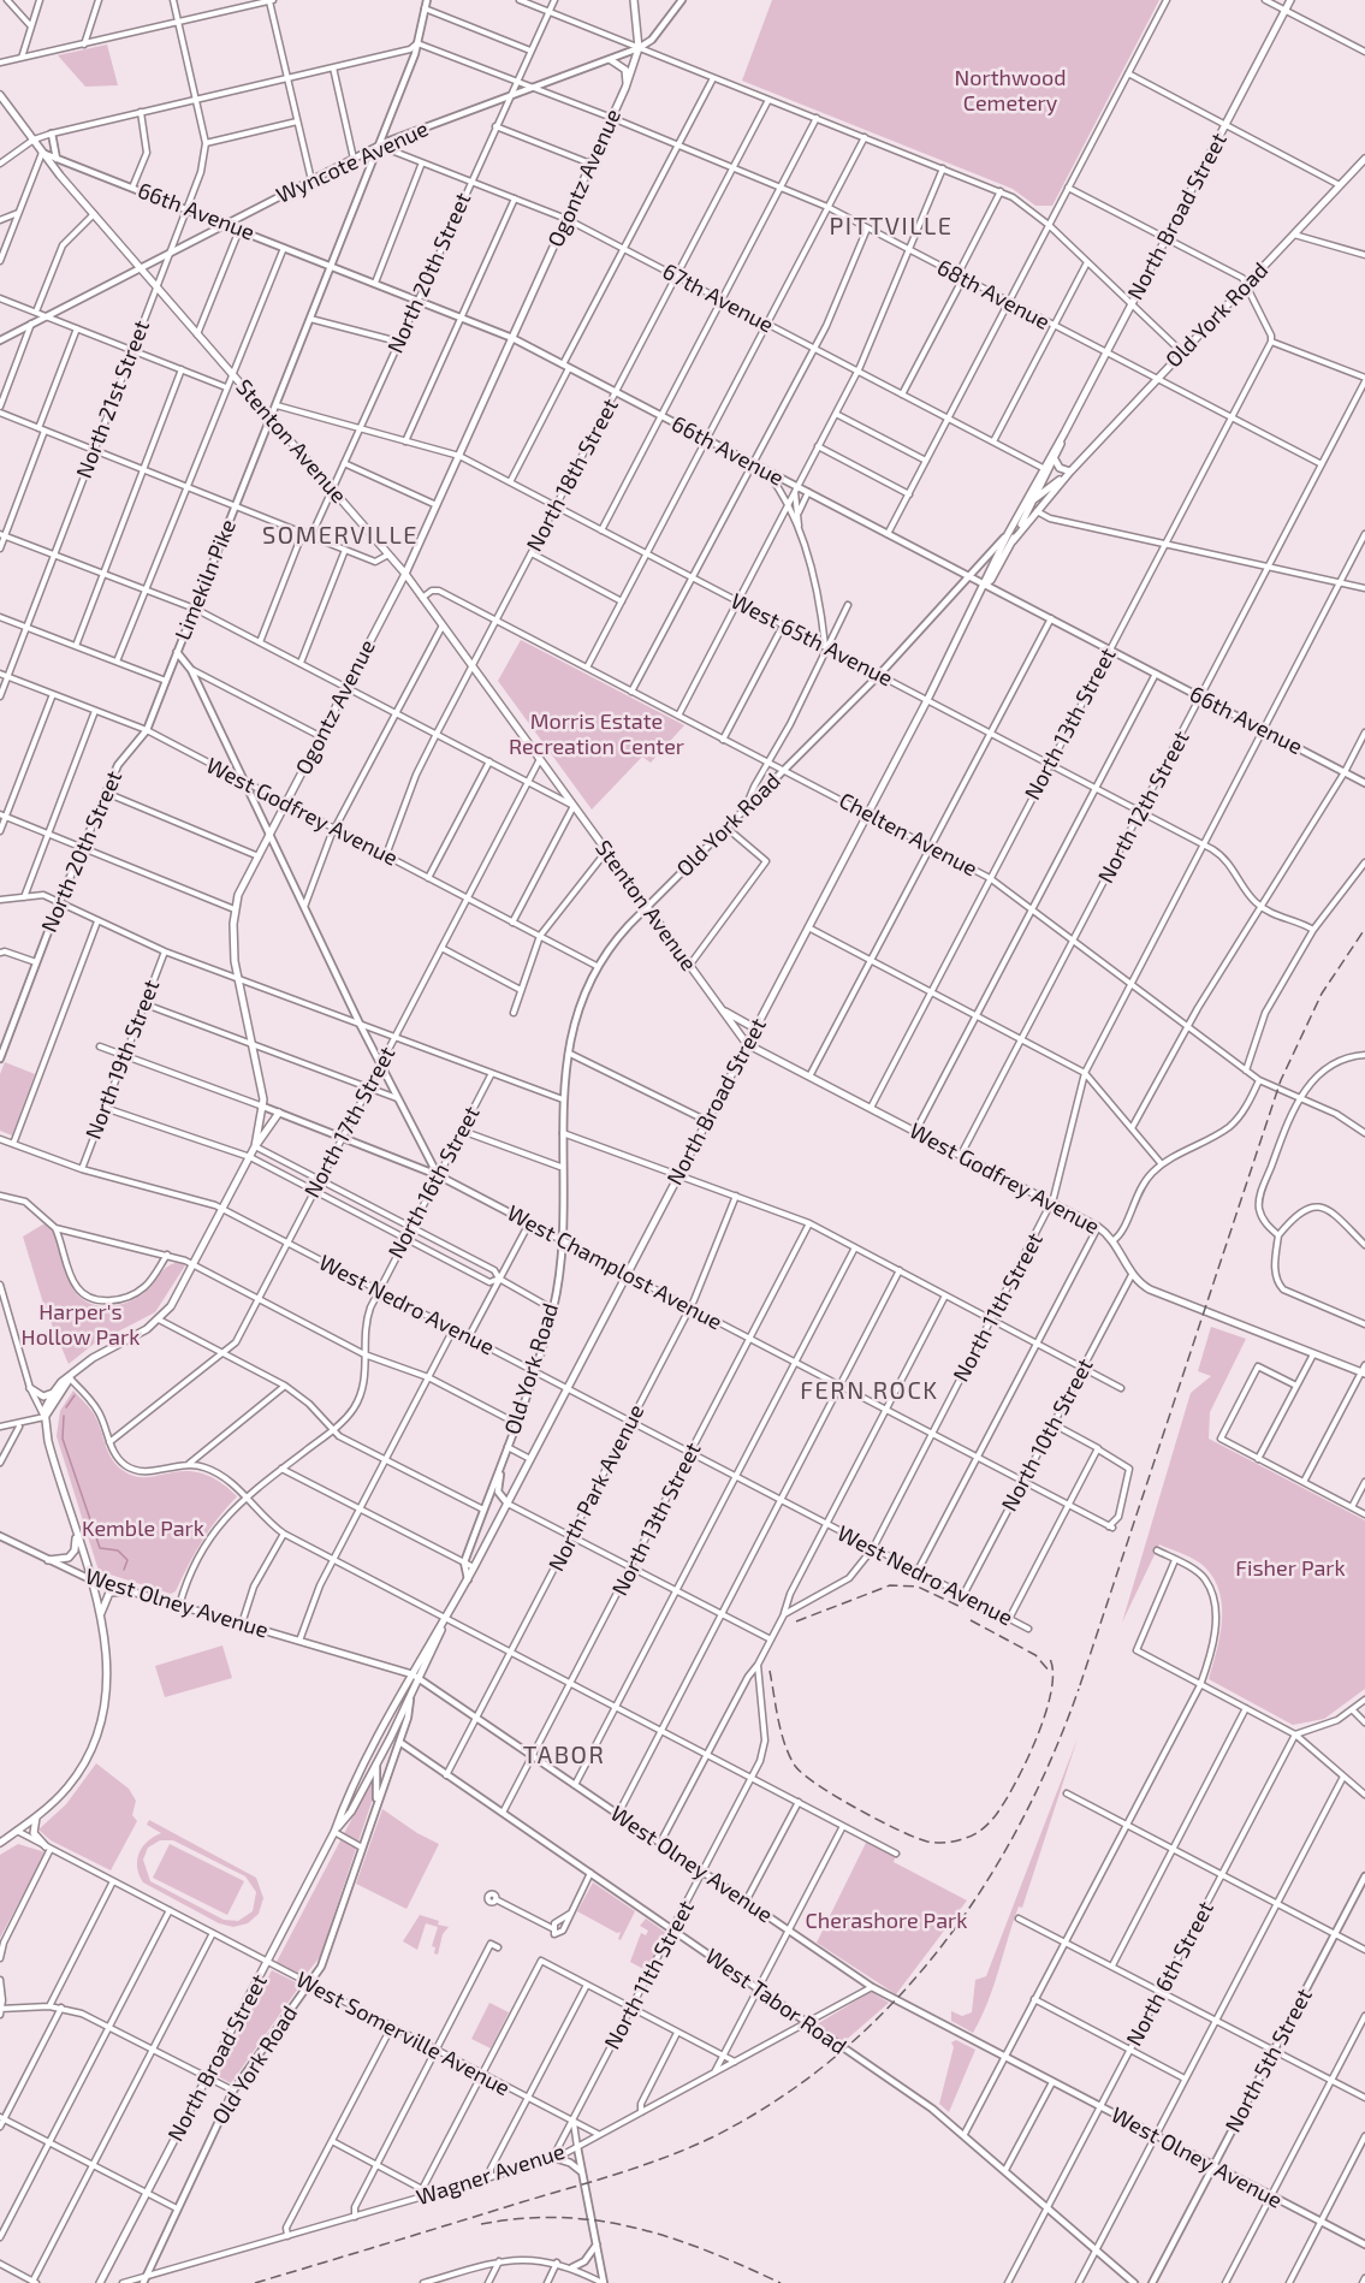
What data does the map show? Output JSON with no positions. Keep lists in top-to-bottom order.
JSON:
{
  "streets": {
    "main road": [
      "Ogontz Avenue",
      "North Broad Street",
      "Old York Road",
      "Stenton Avenue",
      "West Godfrey Avenue"
    ],
    "street": [
      "Wyncote Avenue",
      "66th Avenue",
      "North 20th Street",
      "68th Avenue",
      "67th Avenue",
      "North 21st Street",
      "North 18th Street",
      "Limekiln Pike",
      "West 65th Avenue",
      "North 13th Street",
      "North 12th Street",
      "Chelten Avenue",
      "North 19th Street",
      "North 17th Street",
      "North 16th Street",
      "West Champlost Avenue",
      "West Nedro Avenue",
      "North 11th Street",
      "North 10th Street",
      "North Park Avenue",
      "West Olney Avenue",
      "North 6th Street",
      "West Tabor Road",
      "West Somerville Avenue",
      "North 5th Street",
      "Wagner Avenue"
    ]
  },
  "crossings": [
    ["Wyncote Avenue", "Ogontz Avenue"],
    ["Wyncote Avenue", "66th Avenue"],
    ["Wyncote Avenue", "North 20th Street"],
    ["Wyncote Avenue", "68th Avenue"],
    ["Wyncote Avenue", "67th Avenue"],
    ["Wyncote Avenue", "North 21st Street"],
    ["Wyncote Avenue", "Stenton Avenue"],
    ["Wyncote Avenue", "Limekiln Pike"],
    ["Ogontz Avenue", "66th Avenue"],
    ["Ogontz Avenue", "68th Avenue"],
    ["Ogontz Avenue", "67th Avenue"],
    ["Ogontz Avenue", "Stenton Avenue"],
    ["Ogontz Avenue", "Limekiln Pike"],
    ["Ogontz Avenue", "West 65th Avenue"],
    ["Ogontz Avenue", "West Godfrey Avenue"],
    ["Ogontz Avenue", "West Champlost Avenue"],
    ["Ogontz Avenue", "West Nedro Avenue"],
    ["66th Avenue", "North Broad Street"],
    ["66th Avenue", "North 20th Street"],
    ["66th Avenue", "Old York Road"],
    ["66th Avenue", "North 21st Street"],
    ["66th Avenue", "Stenton Avenue"],
    ["66th Avenue", "North 18th Street"],
    ["66th Avenue", "Limekiln Pike"],
    ["66th Avenue", "North 13th Street"],
    ["66th Avenue", "North 12th Street"],
    ["66th Avenue", "North 11th Street"],
    ["North Broad Street", "68th Avenue"],
    ["North Broad Street", "67th Avenue"],
    ["North Broad Street", "Old York Road"],
    ["North Broad Street", "Stenton Avenue"],
    ["North Broad Street", "West 65th Avenue"],
    ["North Broad Street", "West Godfrey Avenue"],
    ["North Broad Street", "Chelten Avenue"],
    ["North Broad Street", "West Champlost Avenue"],
    ["North Broad Street", "West Nedro Avenue"],
    ["North Broad Street", "West Olney Avenue"],
    ["North Broad Street", "West Somerville Avenue"],
    ["North 20th Street", "68th Avenue"],
    ["North 20th Street", "67th Avenue"],
    ["North 20th Street", "Stenton Avenue"],
    ["North 20th Street", "Limekiln Pike"],
    ["North 20th Street", "West 65th Avenue"],
    ["North 20th Street", "West Godfrey Avenue"],
    ["68th Avenue", "Old York Road"],
    ["68th Avenue", "North 18th Street"],
    ["68th Avenue", "Limekiln Pike"],
    ["68th Avenue", "North 13th Street"],
    ["68th Avenue", "North 12th Street"],
    ["67th Avenue", "North 18th Street"],
    ["67th Avenue", "Limekiln Pike"],
    ["Old York Road", "Stenton Avenue"],
    ["Old York Road", "West 65th Avenue"],
    ["Old York Road", "West Godfrey Avenue"],
    ["Old York Road", "Chelten Avenue"],
    ["Old York Road", "West Champlost Avenue"],
    ["Old York Road", "West Nedro Avenue"],
    ["Old York Road", "West Tabor Road"],
    ["Old York Road", "West Somerville Avenue"],
    ["Old York Road", "Wagner Avenue"],
    ["North 21st Street", "Stenton Avenue"],
    ["North 21st Street", "West Godfrey Avenue"],
    ["Stenton Avenue", "North 18th Street"],
    ["Stenton Avenue", "Limekiln Pike"],
    ["Stenton Avenue", "West Godfrey Avenue"],
    ["Stenton Avenue", "Chelten Avenue"],
    ["Stenton Avenue", "North 17th Street"],
    ["North 18th Street", "West 65th Avenue"],
    ["North 18th Street", "West Godfrey Avenue"],
    ["North 18th Street", "Chelten Avenue"],
    ["Limekiln Pike", "West 65th Avenue"],
    ["Limekiln Pike", "West Godfrey Avenue"],
    ["Limekiln Pike", "North 17th Street"],
    ["Limekiln Pike", "North 16th Street"],
    ["Limekiln Pike", "West Champlost Avenue"],
    ["West 65th Avenue", "North 13th Street"],
    ["West 65th Avenue", "North 12th Street"],
    ["West 65th Avenue", "North 11th Street"],
    ["North 13th Street", "West Godfrey Avenue"],
    ["North 13th Street", "Chelten Avenue"],
    ["North 13th Street", "West Champlost Avenue"],
    ["North 13th Street", "West Nedro Avenue"],
    ["North 13th Street", "West Olney Avenue"],
    ["North 13th Street", "West Tabor Road"],
    ["North 12th Street", "West Godfrey Avenue"],
    ["North 12th Street", "Chelten Avenue"],
    ["West Godfrey Avenue", "North 17th Street"],
    ["West Godfrey Avenue", "North 11th Street"],
    ["West Godfrey Avenue", "North 10th Street"],
    ["Chelten Avenue", "North 11th Street"],
    ["North 19th Street", "West Champlost Avenue"],
    ["North 19th Street", "West Nedro Avenue"],
    ["North 17th Street", "West Champlost Avenue"],
    ["North 17th Street", "West Nedro Avenue"],
    ["North 16th Street", "West Champlost Avenue"],
    ["North 16th Street", "West Nedro Avenue"],
    ["North 16th Street", "West Olney Avenue"],
    ["West Champlost Avenue", "North 11th Street"],
    ["West Champlost Avenue", "North 10th Street"],
    ["West Champlost Avenue", "North Park Avenue"],
    ["West Nedro Avenue", "North 11th Street"],
    ["West Nedro Avenue", "North 10th Street"],
    ["West Nedro Avenue", "North Park Avenue"],
    ["North 11th Street", "West Olney Avenue"],
    ["North 11th Street", "West Tabor Road"],
    ["North 11th Street", "West Somerville Avenue"],
    ["North 11th Street", "Wagner Avenue"],
    ["North Park Avenue", "West Olney Avenue"],
    ["North Park Avenue", "West Tabor Road"],
    ["West Olney Avenue", "North 6th Street"],
    ["West Olney Avenue", "North 5th Street"],
    ["West Olney Avenue", "Wagner Avenue"],
    ["North 6th Street", "West Tabor Road"],
    ["West Tabor Road", "Wagner Avenue"],
    ["West Somerville Avenue", "Wagner Avenue"]
  ],
  "districts": [
    "PITTVILLE",
    "SOMERVILLE",
    "FERN ROCK",
    "TABOR"
  ],
  "parks": [
    "Northwood Cemetery",
    "Morris Estate Recreation Center",
    "Harper's Hollow Park",
    "Kemble Park",
    "Fisher Park",
    "Cherashore Park"
  ]
}
